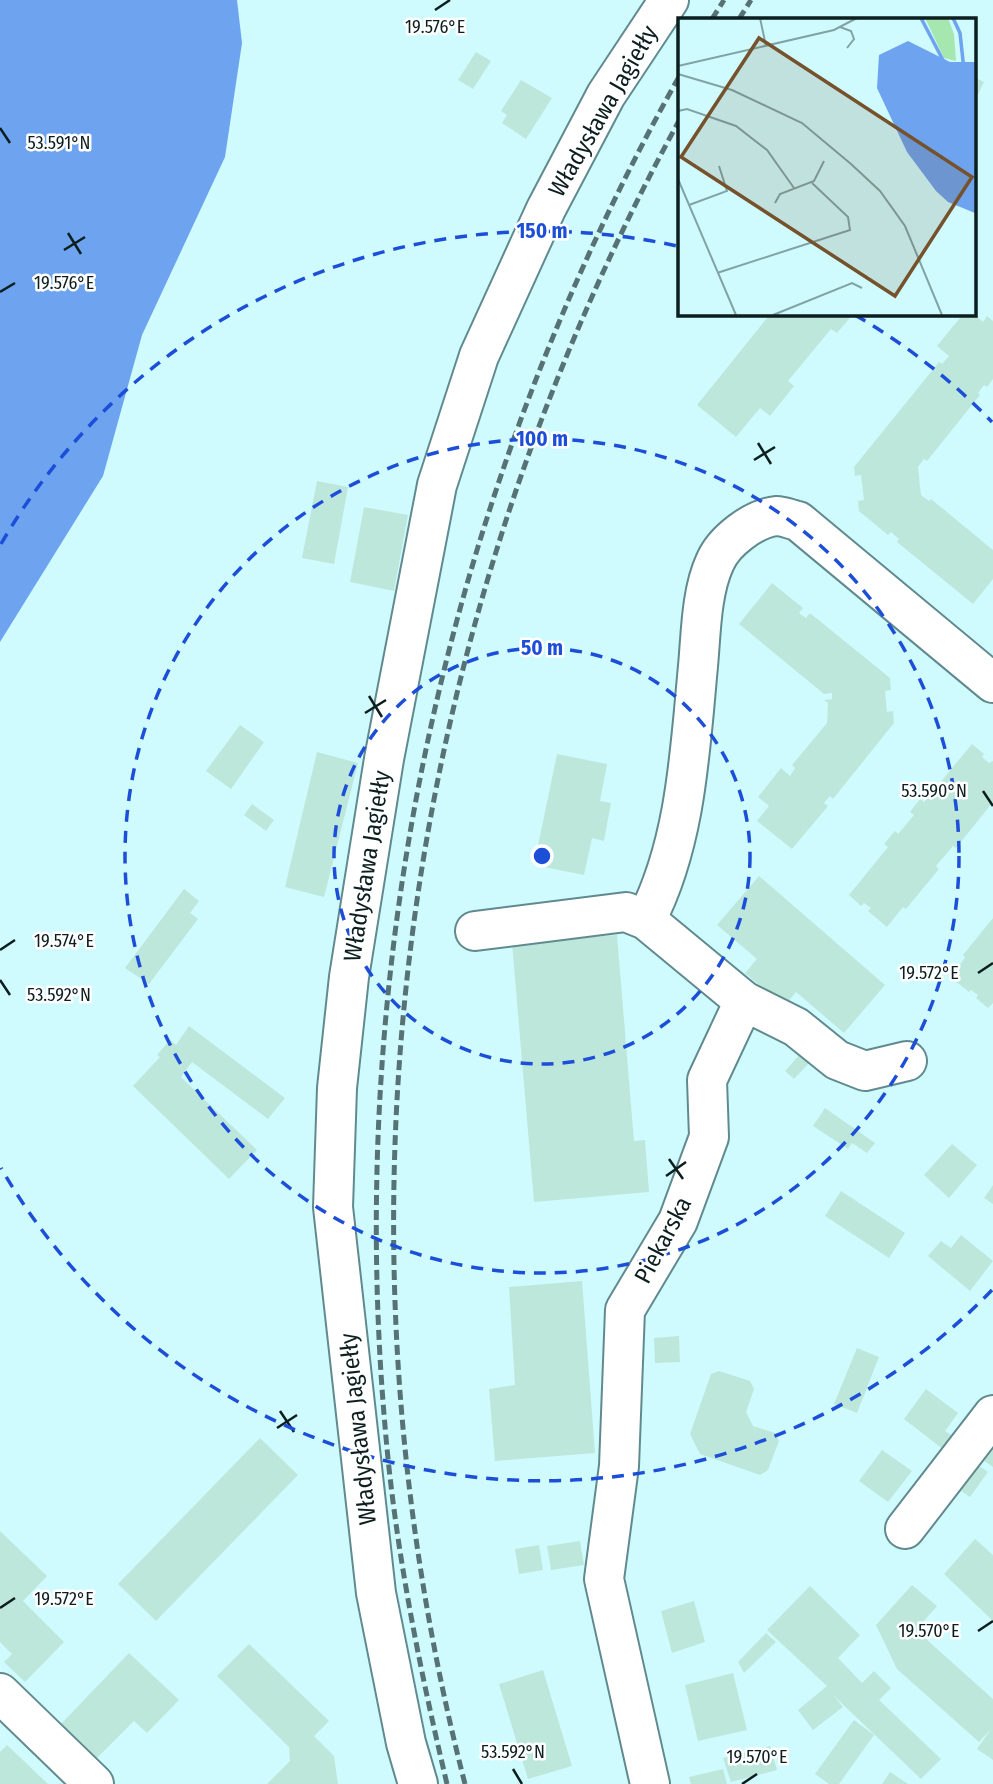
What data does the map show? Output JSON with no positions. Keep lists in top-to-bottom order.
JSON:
{
  "streets": {
    "street": ["Władysława Jagiełły", "Piekarska"]
  },
  "coordinates": [
    "19.576°E",
    "53.591°N",
    "53.590°N",
    "19.574°E",
    "19.572°E",
    "53.592°N",
    "19.570°E"
  ],
  "rings": ["150 m", "100 m", "50 m"]
}
